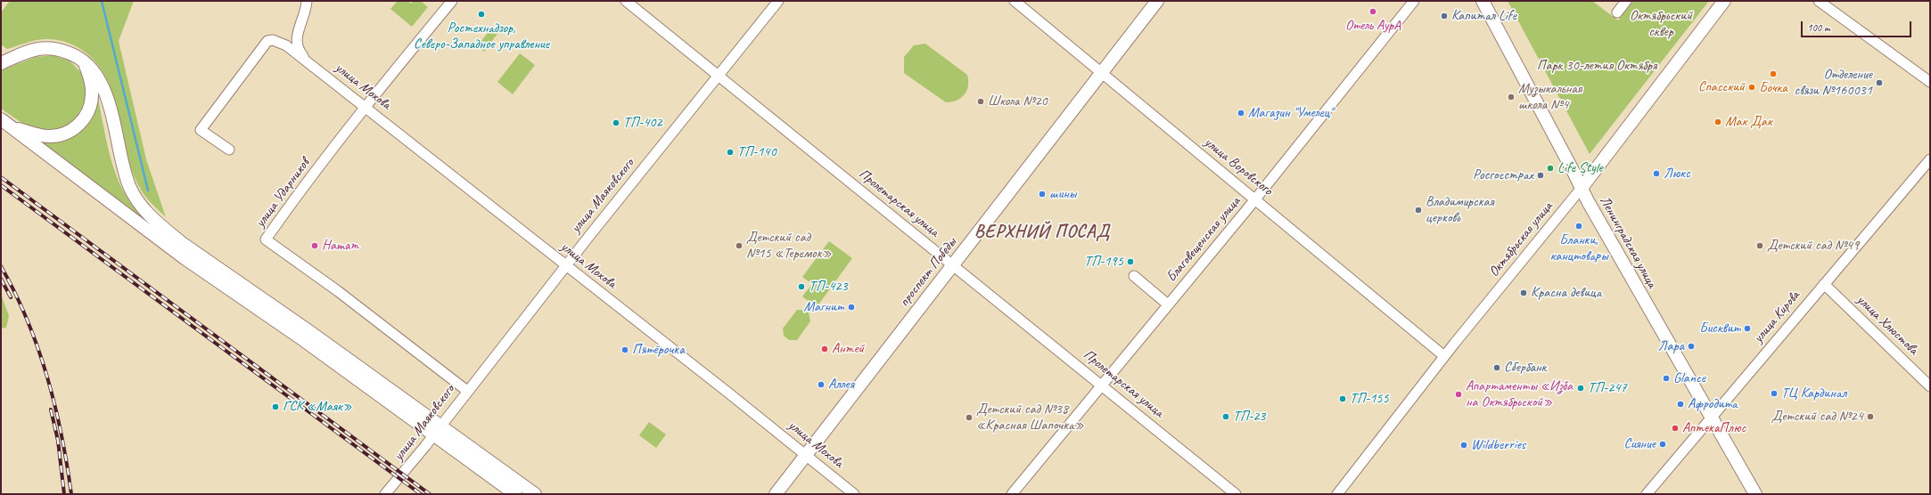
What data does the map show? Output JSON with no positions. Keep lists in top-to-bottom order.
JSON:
{
  "streets": {
    "main road": ["Октябрьская улица", "Ленинградская улица", "проспект Победы"],
    "street": [
      "улица Мохова",
      "улица Воровского",
      "улица Ударников",
      "улица Маяковского",
      "Пролетарская улица",
      "Благовещенская улица",
      "улица Кирова",
      "улица Хлюстова"
    ]
  },
  "crossings": [
    ["улица Мохова", "улица Ударников"],
    ["улица Мохова", "улица Маяковского"],
    ["улица Мохова", "проспект Победы"],
    ["улица Воровского", "Благовещенская улица"],
    ["улица Воровского", "Октябрьская улица"],
    ["улица Воровского", "проспект Победы"],
    ["улица Ударников", "улица Маяковского"],
    ["улица Маяковского", "Пролетарская улица"],
    ["Пролетарская улица", "Благовещенская улица"],
    ["Пролетарская улица", "проспект Победы"],
    ["Октябрьская улица", "Ленинградская улица"],
    ["Ленинградская улица", "улица Кирова"],
    ["улица Кирова", "улица Хлюстова"]
  ],
  "districts": ["ВЕРХНИЙ ПОСАД"],
  "parks": ["Октябрьский сквер", "Парк 30-летия Октября"],
  "places": [
    "Отель АурА",
    "Ростехнадзор, Северо-Западное управление",
    "Капитал Life",
    "Бочка",
    "Отделение связи №160031",
    "Спасский",
    "Музыкальная школа №4",
    "Школа №20",
    "Магазин \"Умелец\"",
    "Мак Дак",
    "ТП-402",
    "ТП-140",
    "Life Style",
    "Люкс",
    "Росгосстрах",
    "шины",
    "Владимирская церковь",
    "Бланки, канцтовары",
    "Hamam",
    "Детский сад №15 «Теремок»",
    "Детский сад №49",
    "ТП-195",
    "ТП-423",
    "Красна девица",
    "Магнит",
    "Бисквит",
    "Лара",
    "Антей",
    "Пятёрочка",
    "Сбербанк",
    "Glance",
    "Аллея",
    "ТП-247",
    "ТЦ Кардинал",
    "Апартаменты «Изба на Октябрьской»",
    "ТП-155",
    "Афродита",
    "ГСК «Маяк»",
    "ТП-23",
    "Детский сад №24",
    "Детский сад №38 «Красная Шапочка»",
    "АптекаПлюс",
    "Сияние",
    "Wildberries"
  ],
  "scale_bar": "100 m"
}
